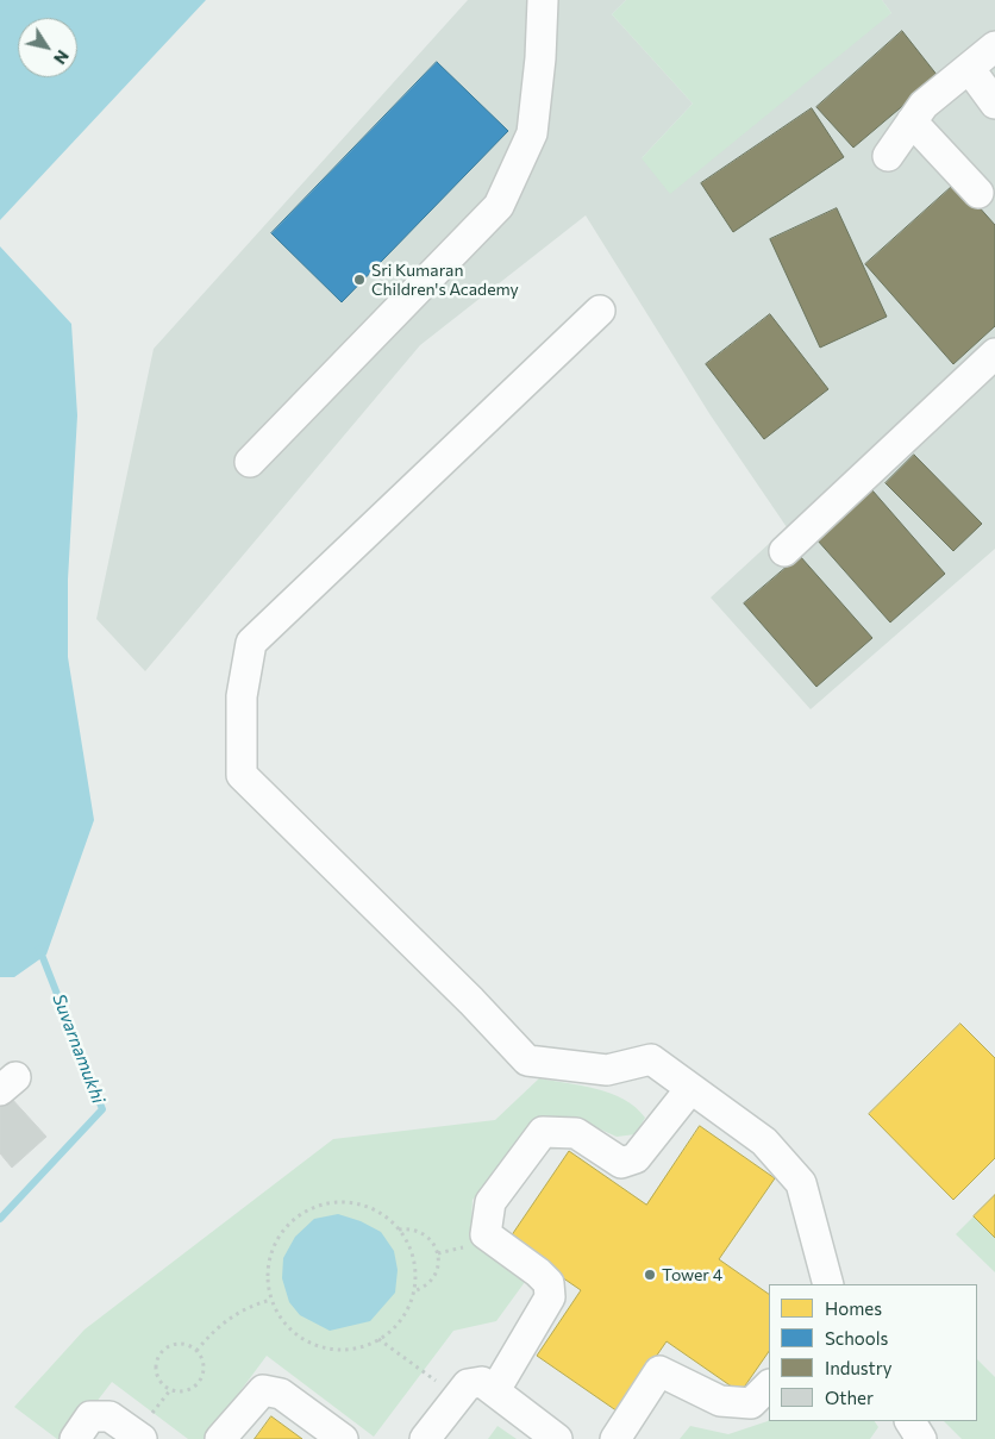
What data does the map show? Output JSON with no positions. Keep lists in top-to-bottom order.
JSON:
{
  "water": ["Suvarnamukhi"],
  "places": ["Sri Kumaran Children's Academy", "Tower 4"],
  "legend": [
    "Homes",
    "Schools",
    "Industry",
    "Other"
  ],
  "north": "bottom right"
}
